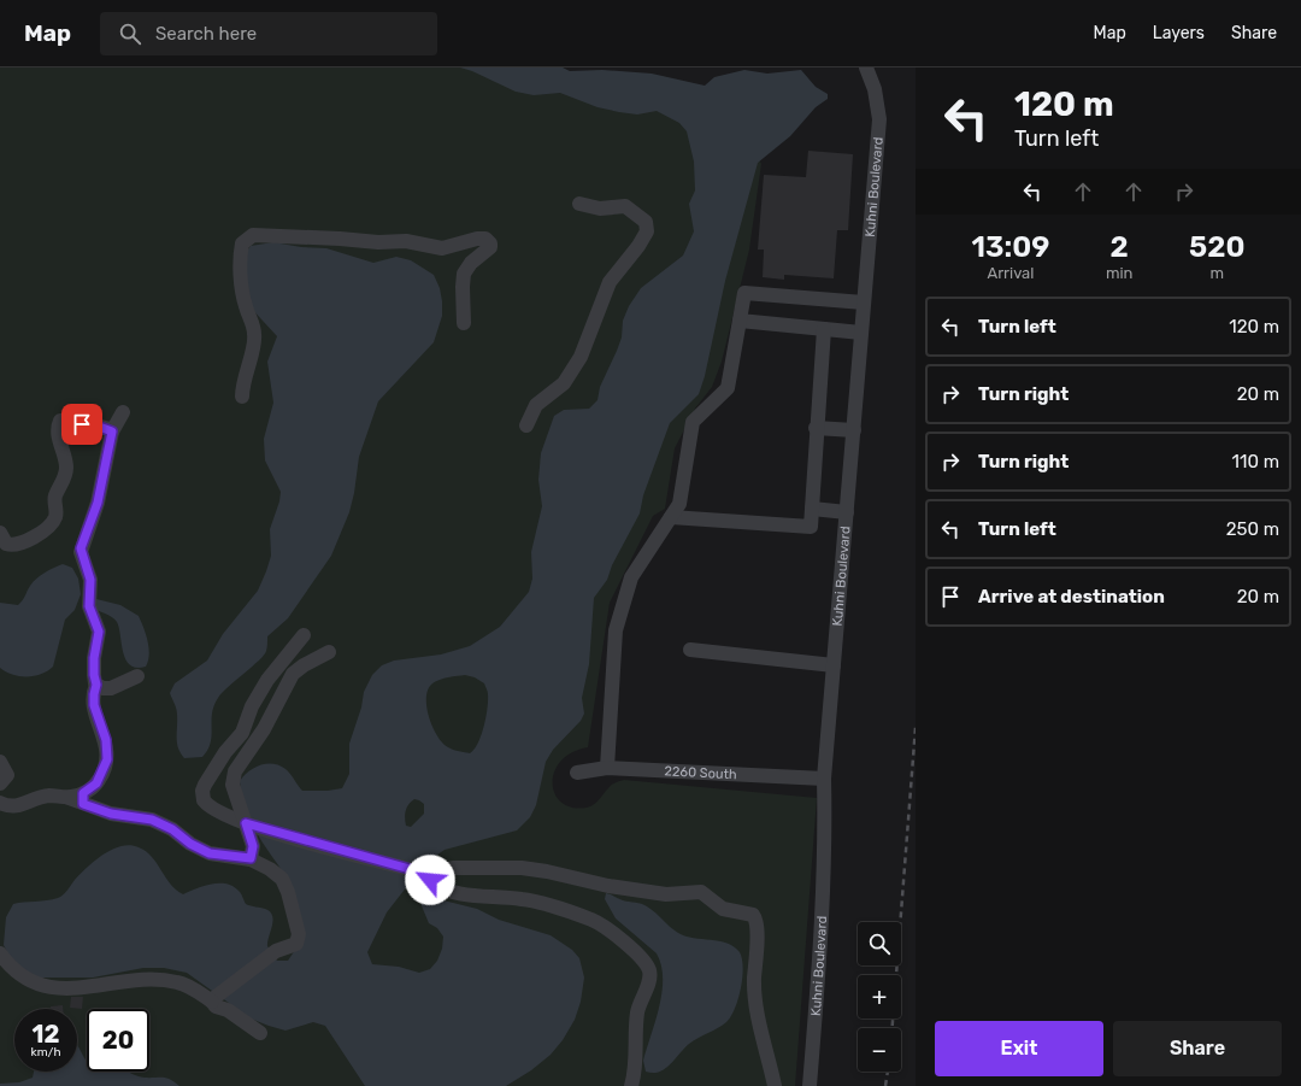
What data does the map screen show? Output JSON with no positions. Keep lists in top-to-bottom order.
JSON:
{
  "streets": {
    "street": ["Kuhni Boulevard", "2260 South"]
  },
  "crossings": [
    ["Kuhni Boulevard", "2260 South"]
  ],
  "page": {
    "header": "Map",
    "search": "Search here",
    "nav": ["Map", "Layers", "Share"],
    "turn": ["120 m", "Turn left"],
    "eta": [
      "13:09",
      "Arrival",
      "2",
      "min",
      "520",
      "m"
    ],
    "list": [
      {
        "name": "Turn left",
        "value": "120 m"
      },
      {
        "name": "Turn right",
        "value": "20 m"
      },
      {
        "name": "Turn right",
        "value": "110 m"
      },
      {
        "name": "Turn left",
        "value": "250 m"
      },
      {
        "name": "Arrive at destination",
        "value": "20 m"
      }
    ],
    "map_buttons": ["+", "−"],
    "speed": "12 km/h",
    "limit": "20",
    "buttons": ["Exit", "Share"]
  }
}
